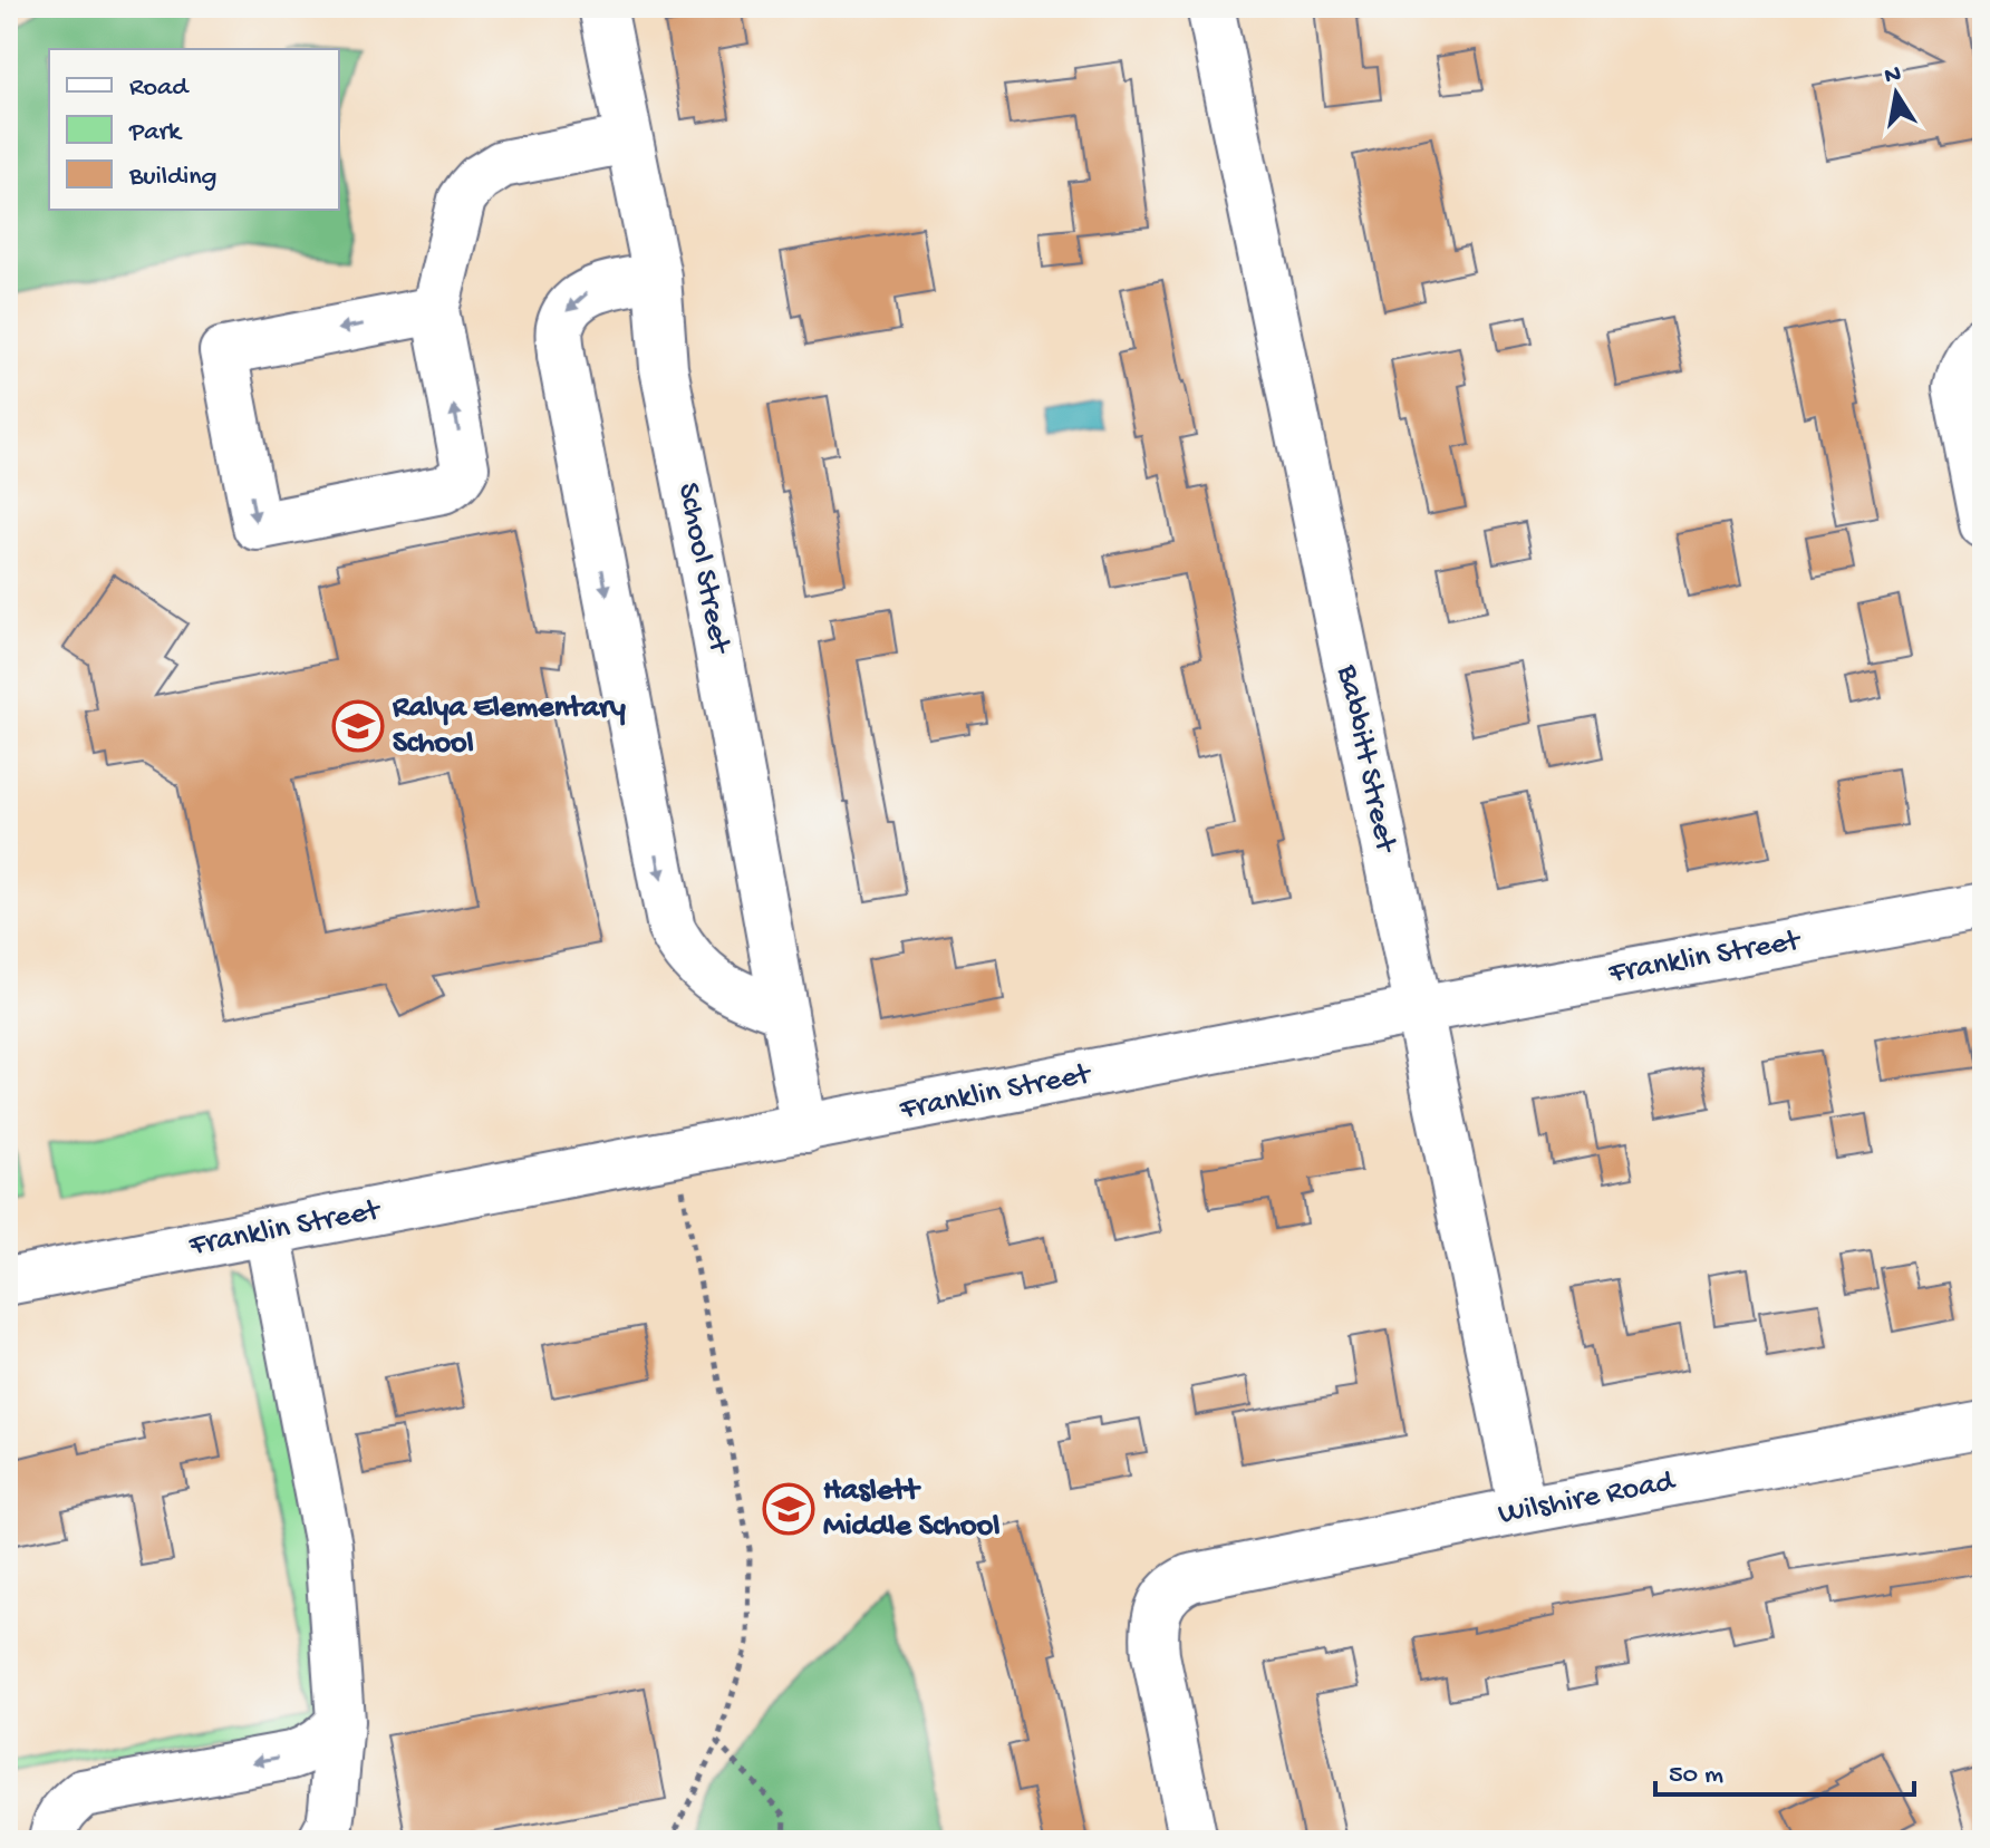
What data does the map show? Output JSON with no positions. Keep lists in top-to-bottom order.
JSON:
{
  "streets": {
    "street": [
      "School Street",
      "Babbitt Street",
      "Franklin Street",
      "Wilshire Road"
    ]
  },
  "crossings": [
    ["School Street", "Franklin Street"],
    ["Babbitt Street", "Franklin Street"],
    ["Babbitt Street", "Wilshire Road"]
  ],
  "places": {
    "school or university": ["Ralya Elementary School", "Haslett Middle School"]
  },
  "legend": ["Road", "Park", "Building"],
  "scale_bar": "50 m",
  "north": "top"
}
